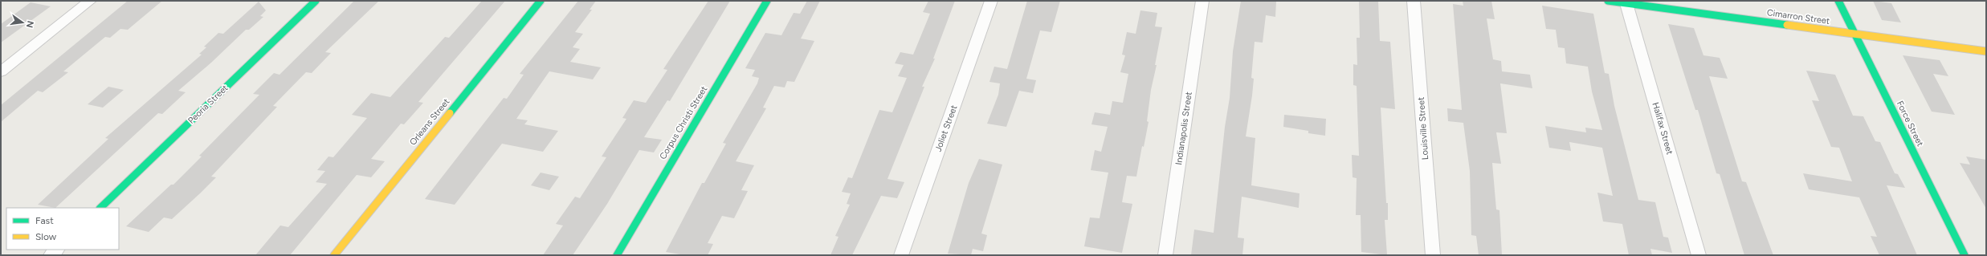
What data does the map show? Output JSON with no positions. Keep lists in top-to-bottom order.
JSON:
{
  "streets": {
    "street": [
      "Cimarron Street",
      "Peoria Street",
      "Orleans Street",
      "Corpus Christi Street",
      "Force Street",
      "Joliet Street",
      "Indianapolis Street",
      "Louisville Street",
      "Halifax Street"
    ]
  },
  "crossings": [
    ["Cimarron Street", "Force Street"],
    ["Cimarron Street", "Halifax Street"]
  ],
  "legend": ["Fast", "Slow"],
  "north": "right"
}
